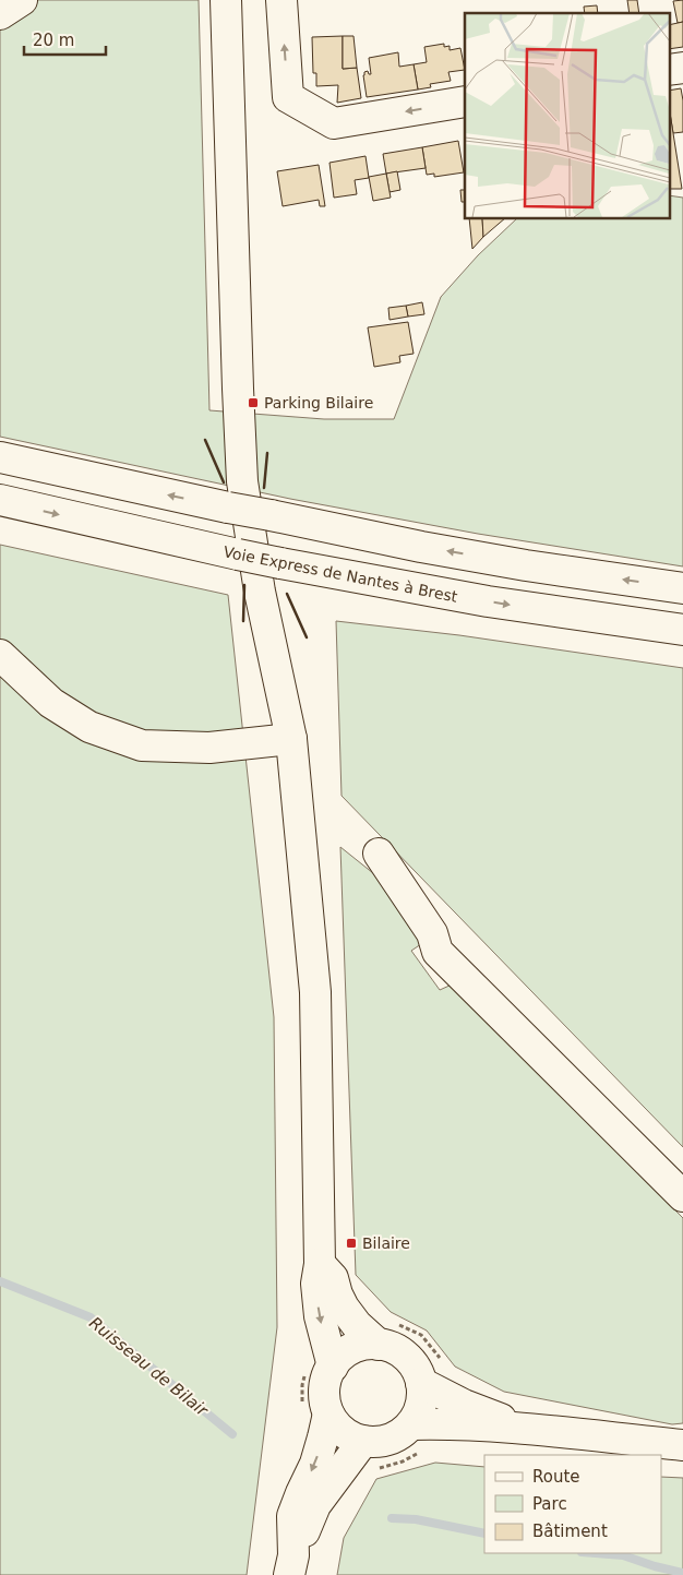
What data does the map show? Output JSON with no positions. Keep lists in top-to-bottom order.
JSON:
{
  "streets": {
    "main road": ["Voie Express de Nantes à Brest"]
  },
  "water": ["Ruisseau de Bilair"],
  "places": {
    "transit": ["Parking Bilaire", "Bilaire"]
  },
  "legend": ["Route", "Parc", "Bâtiment"],
  "scale_bar": "20 m"
}
